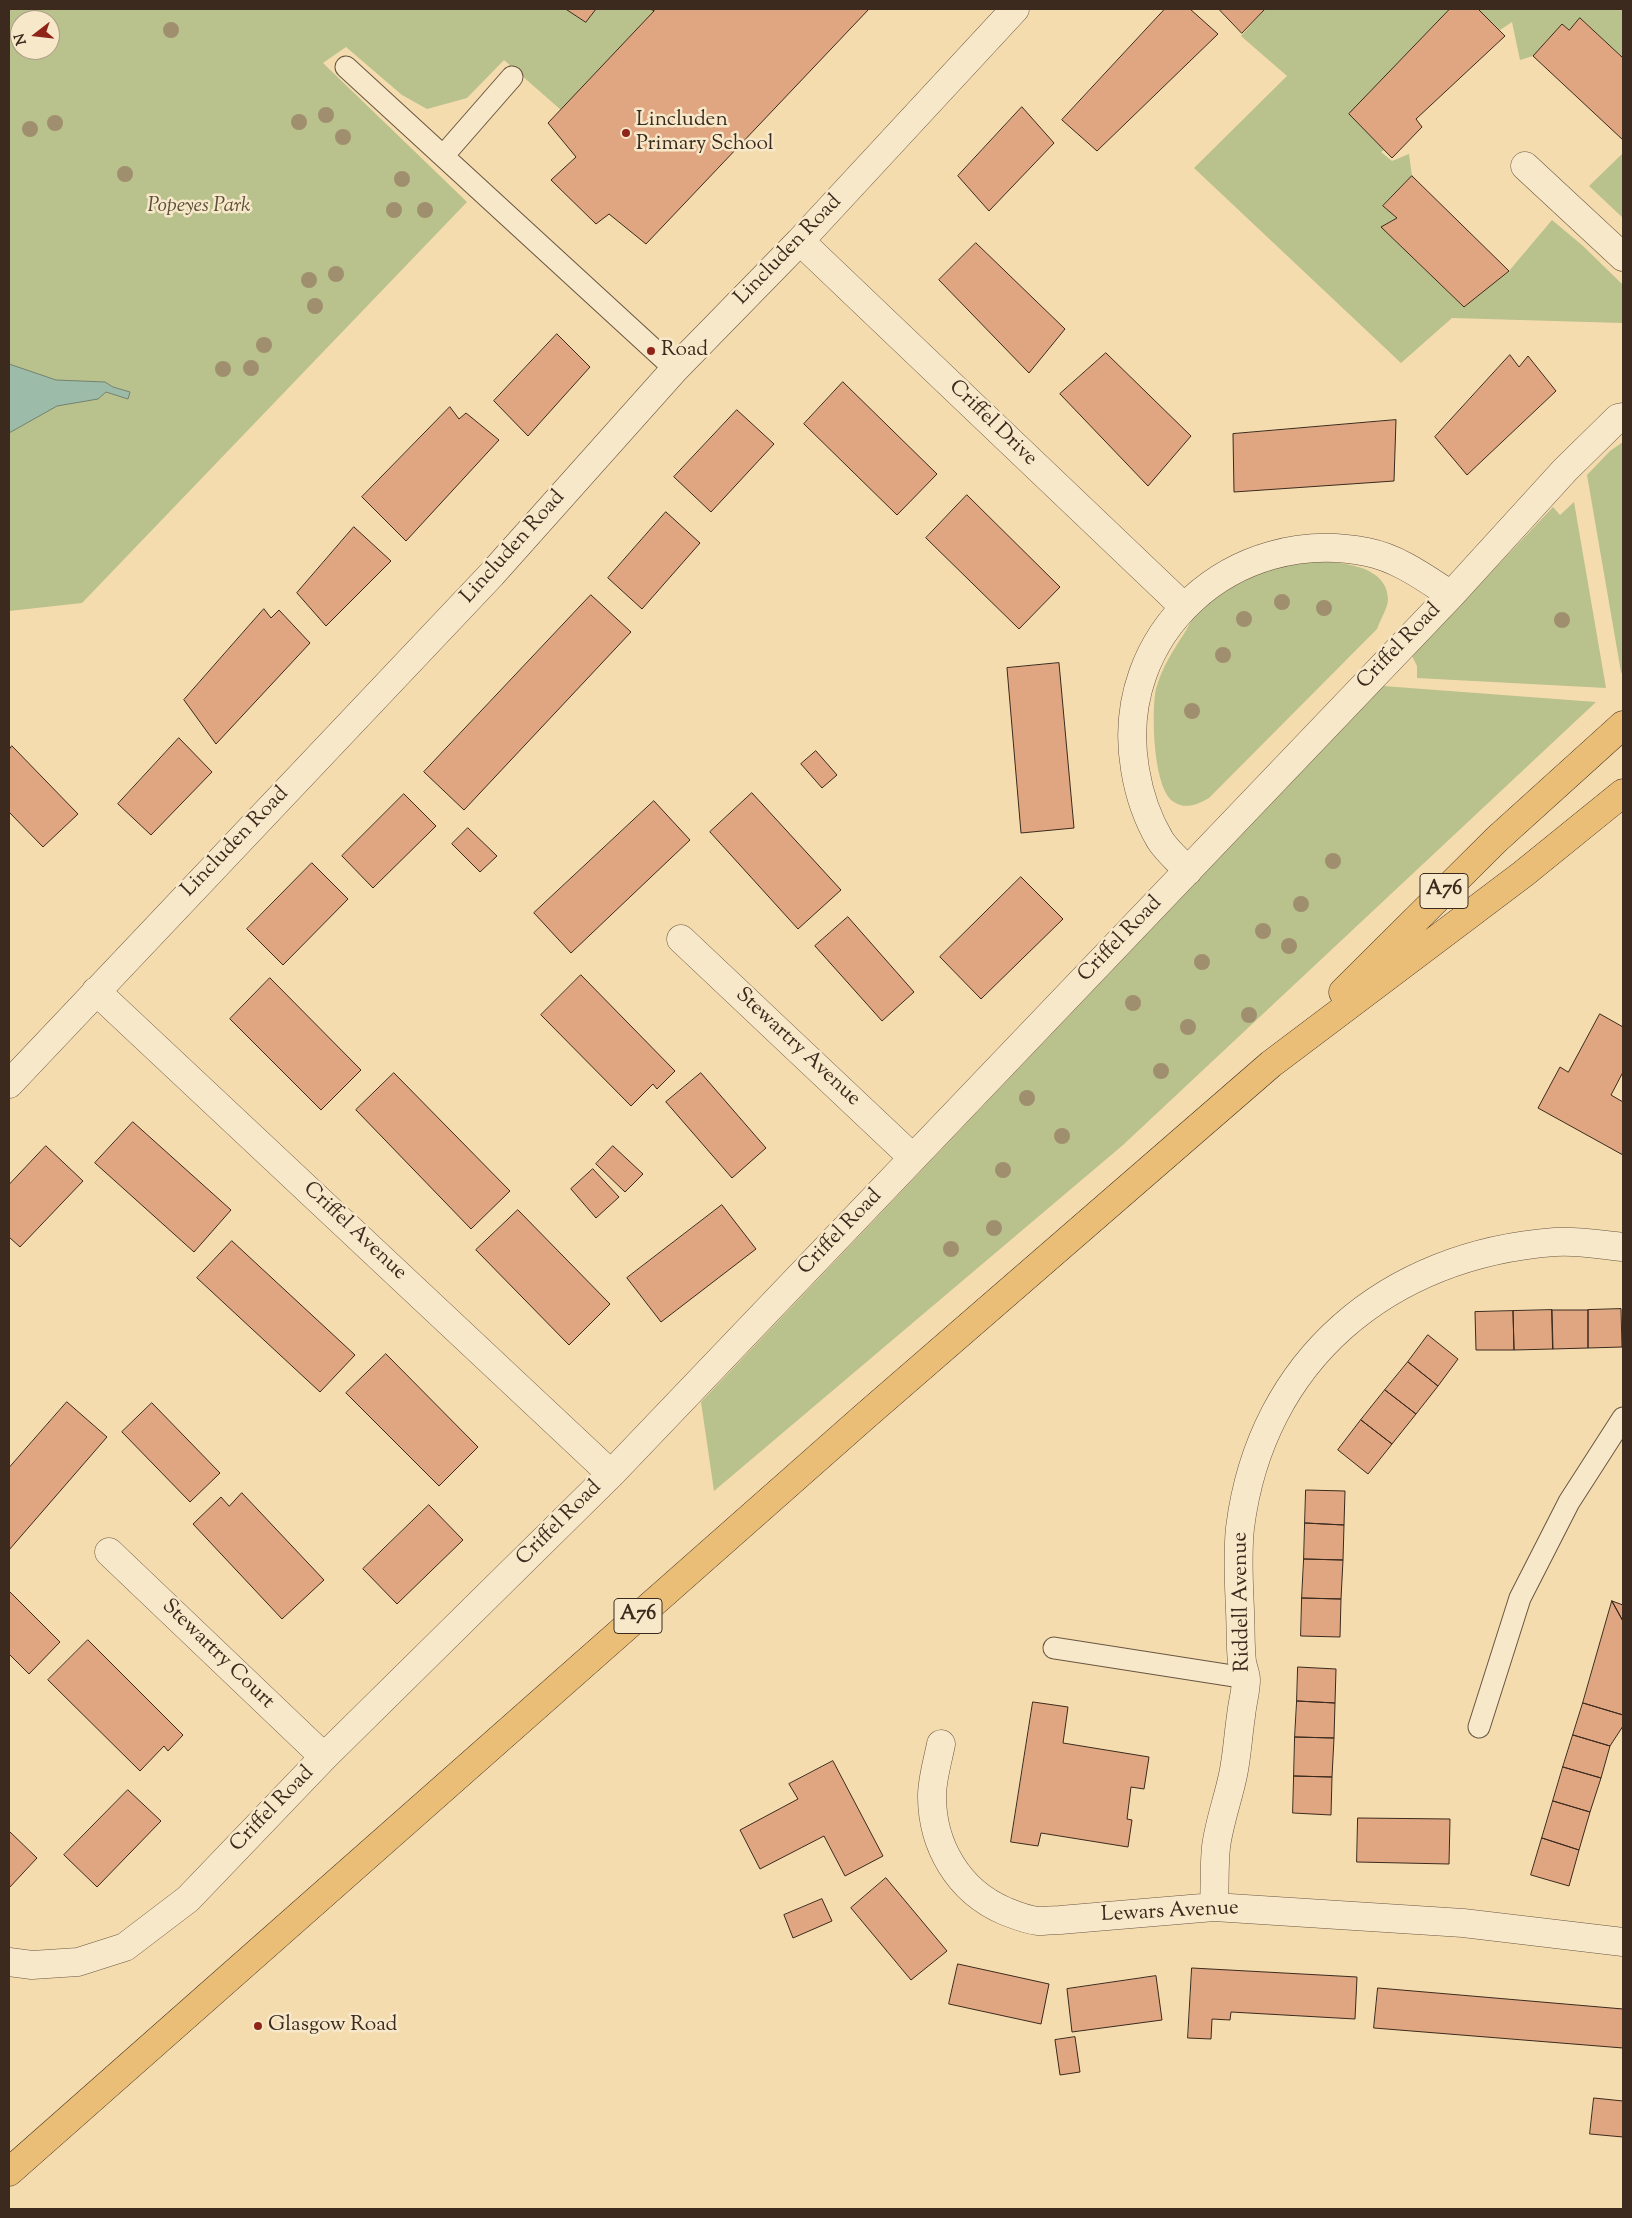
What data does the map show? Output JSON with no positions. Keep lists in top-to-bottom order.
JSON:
{
  "streets": {
    "highway": ["A76"],
    "street": [
      "Lincluden Road",
      "Criffel Drive",
      "Criffel Road",
      "Stewartry Avenue",
      "Criffel Avenue",
      "Riddell Avenue",
      "Stewartry Court",
      "Lewars Avenue"
    ]
  },
  "crossings": [
    ["Lincluden Road", "Criffel Drive"],
    ["Lincluden Road", "Criffel Avenue"],
    ["Criffel Road", "Stewartry Avenue"],
    ["Criffel Road", "Criffel Avenue"],
    ["Criffel Road", "Stewartry Court"],
    ["Riddell Avenue", "Lewars Avenue"]
  ],
  "parks": ["Popeyes Park"],
  "places": ["Lincluden Primary School", "Road", "Glasgow Road"],
  "north": "left"
}
